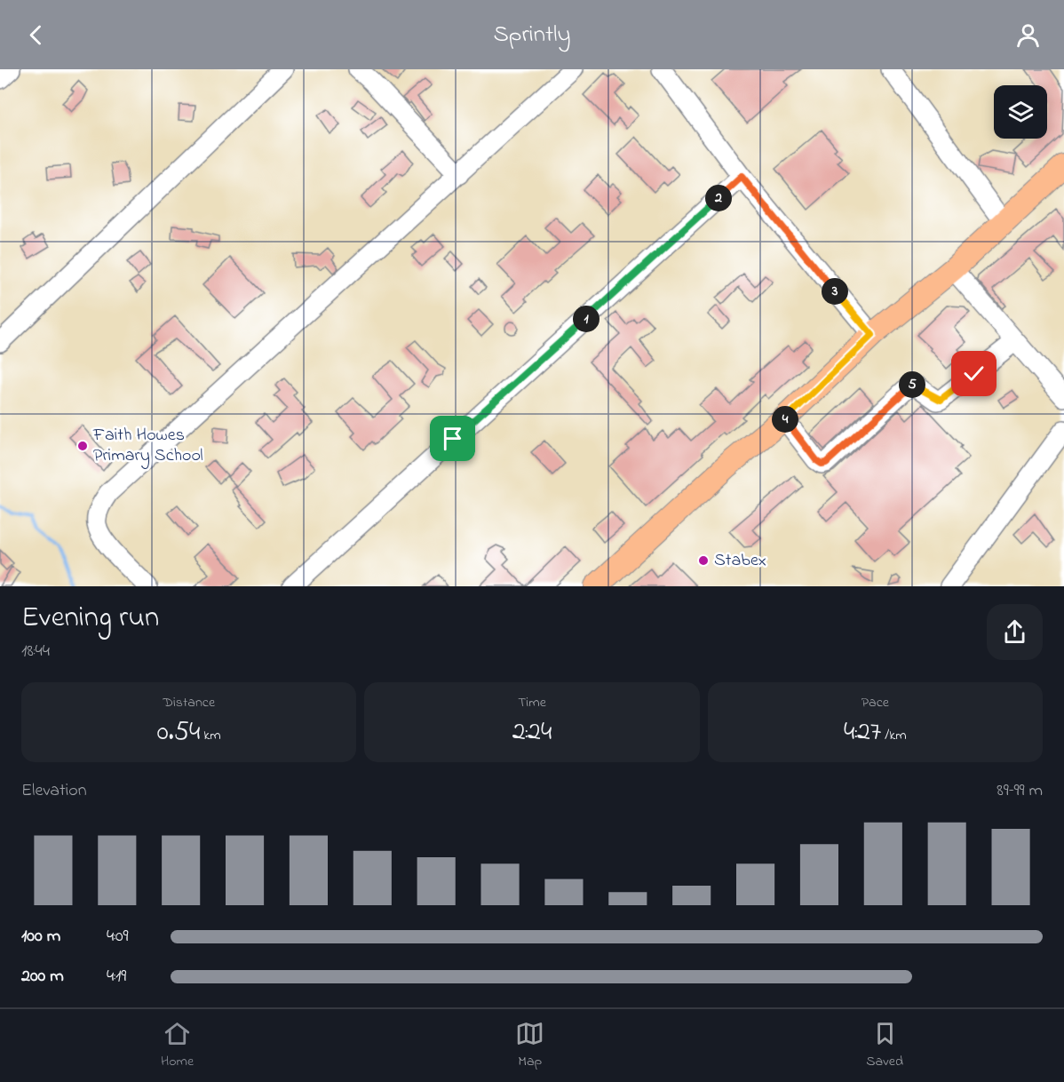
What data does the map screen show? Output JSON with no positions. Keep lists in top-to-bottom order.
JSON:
{
  "places": ["Faith Howes Primary School", "Stabex"],
  "page": {
    "header": "Sprintly",
    "pins": [
      "2",
      "3",
      "1",
      "5",
      "4"
    ],
    "heading": ["Evening run", "18:44"],
    "stats": [
      ["Distance", "0.54 km"],
      ["Time", "2:24"],
      ["Pace", "4:27 /km"]
    ],
    "chart": ["Elevation", "89–99 m"],
    "list": [
      {
        "name": "100 m",
        "note": "4:09"
      },
      {
        "name": "200 m",
        "note": "4:19"
      }
    ],
    "tabs": ["Home", "Map", "Saved"]
  }
}
